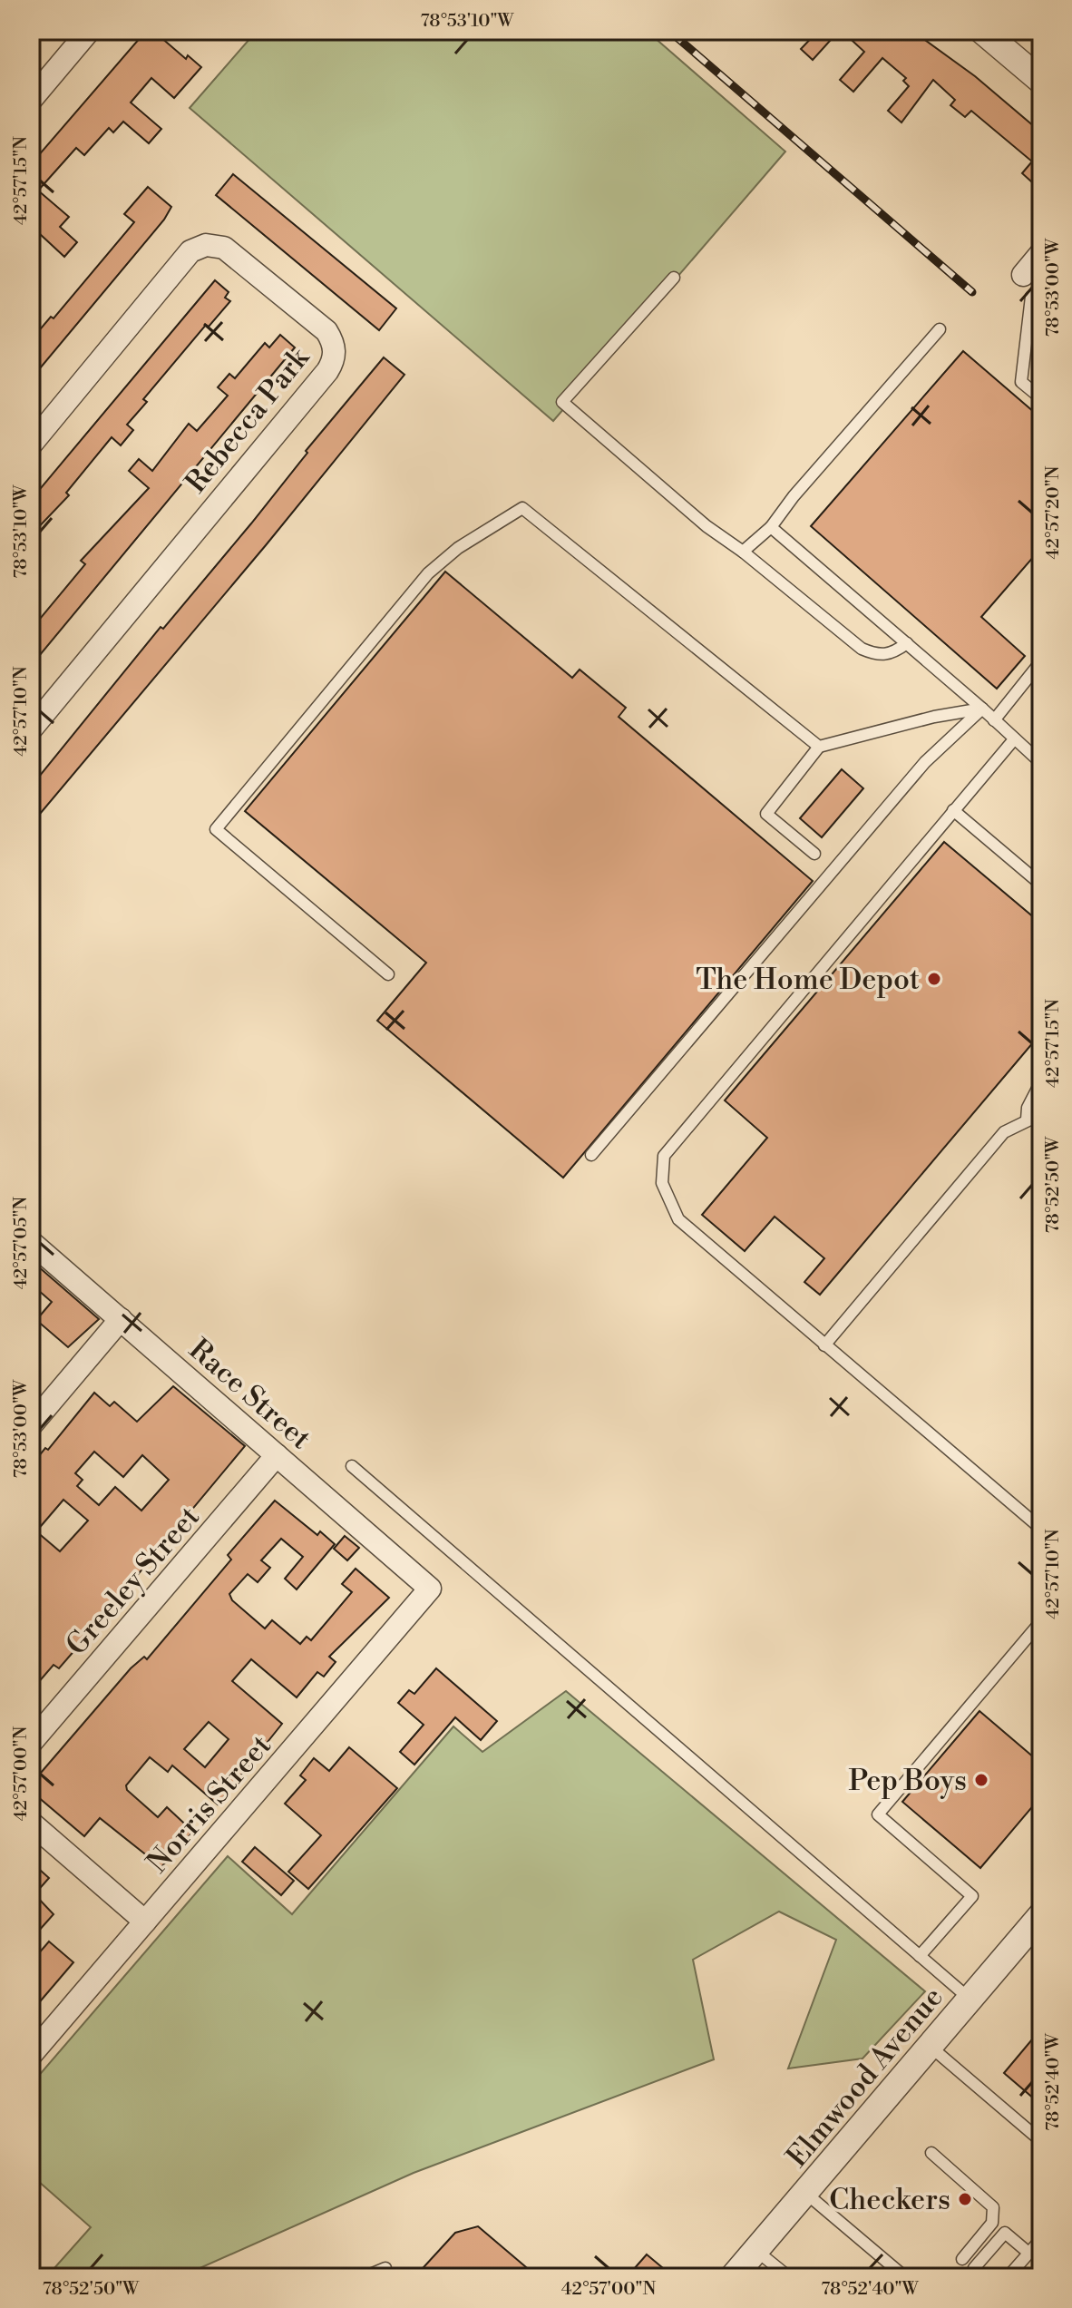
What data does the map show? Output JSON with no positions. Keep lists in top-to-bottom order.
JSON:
{
  "streets": {
    "street": [
      "Rebecca Park",
      "Race Street",
      "Greeley Street",
      "Norris Street",
      "Elmwood Avenue"
    ]
  },
  "crossings": [
    ["Race Street", "Greeley Street"],
    ["Race Street", "Norris Street"]
  ],
  "places": ["The Home Depot", "Pep Boys", "Checkers"],
  "coordinates": [
    "78°53'10\"W",
    "42°57'15\"N",
    "78°53'00\"W",
    "42°57'20\"N",
    "42°57'10\"N",
    "78°52'50\"W",
    "42°57'05\"N",
    "42°57'00\"N",
    "78°52'40\"W"
  ]
}
